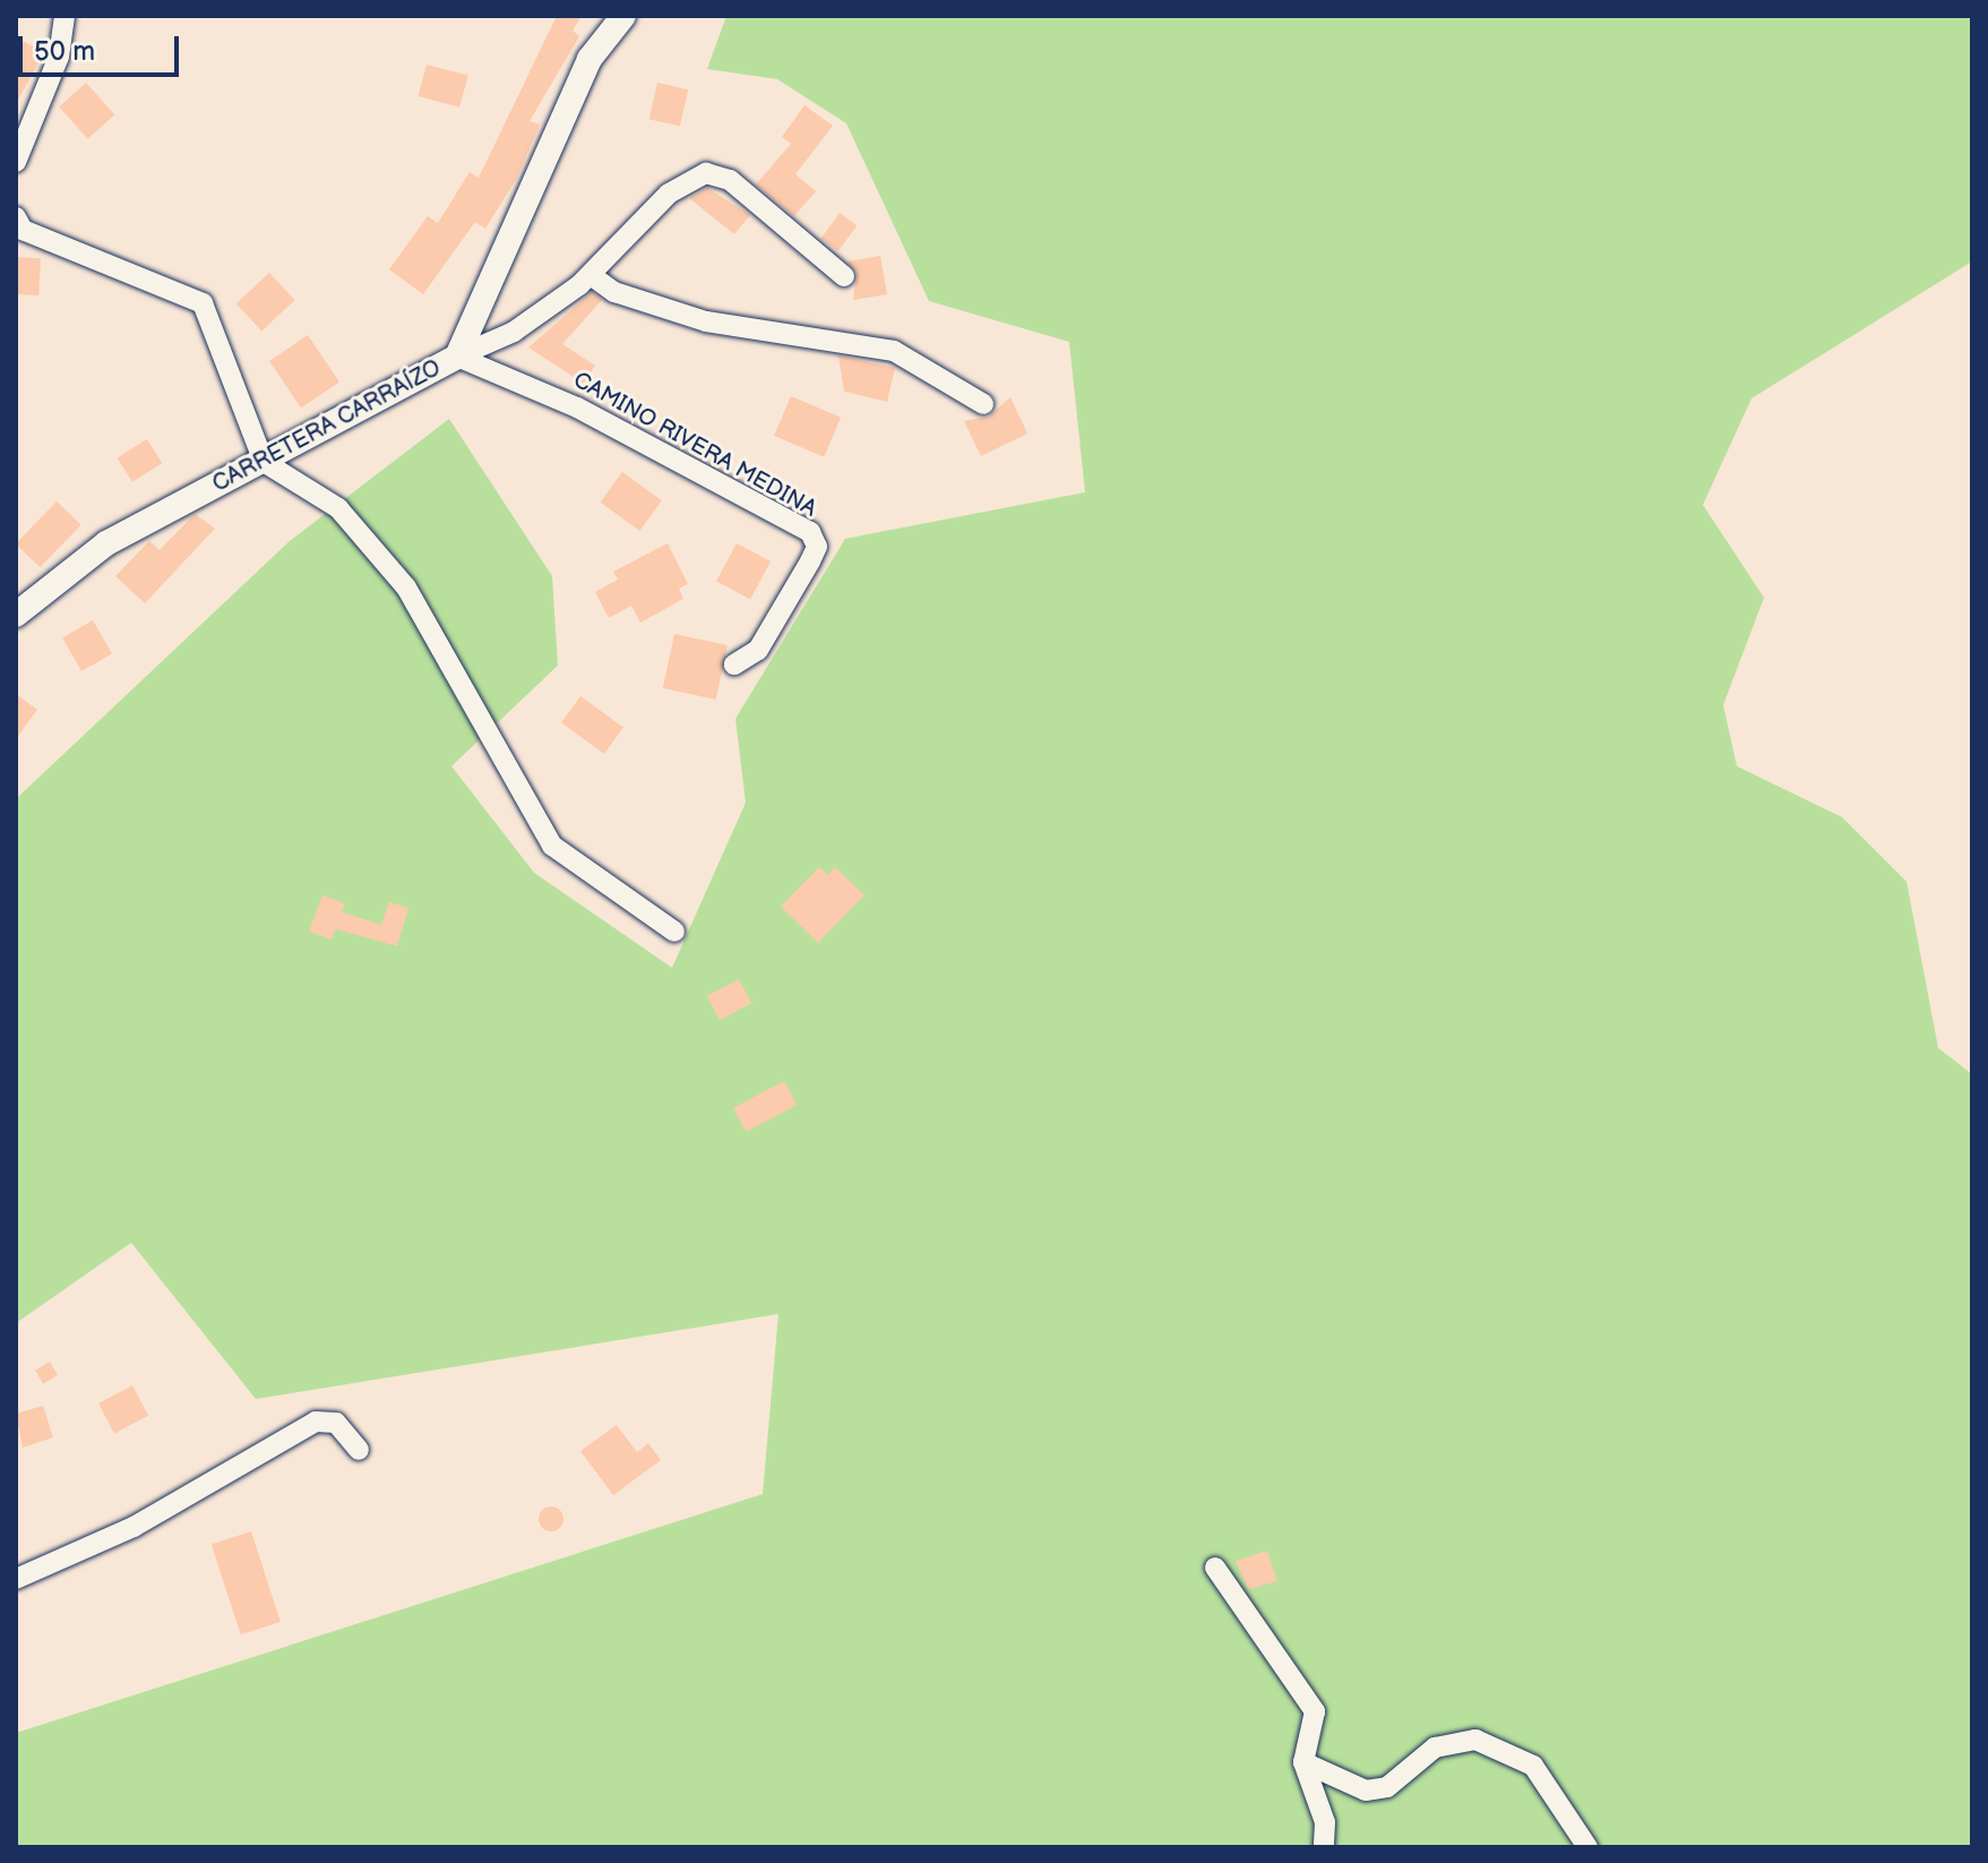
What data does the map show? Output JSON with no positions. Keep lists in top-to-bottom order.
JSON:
{
  "streets": {
    "street": ["CARRETERA CARRAÍZO", "CAMINO RIVERA MEDINA"]
  },
  "crossings": [
    ["CARRETERA CARRAÍZO", "CAMINO RIVERA MEDINA"]
  ],
  "scale_bar": "50 m"
}
